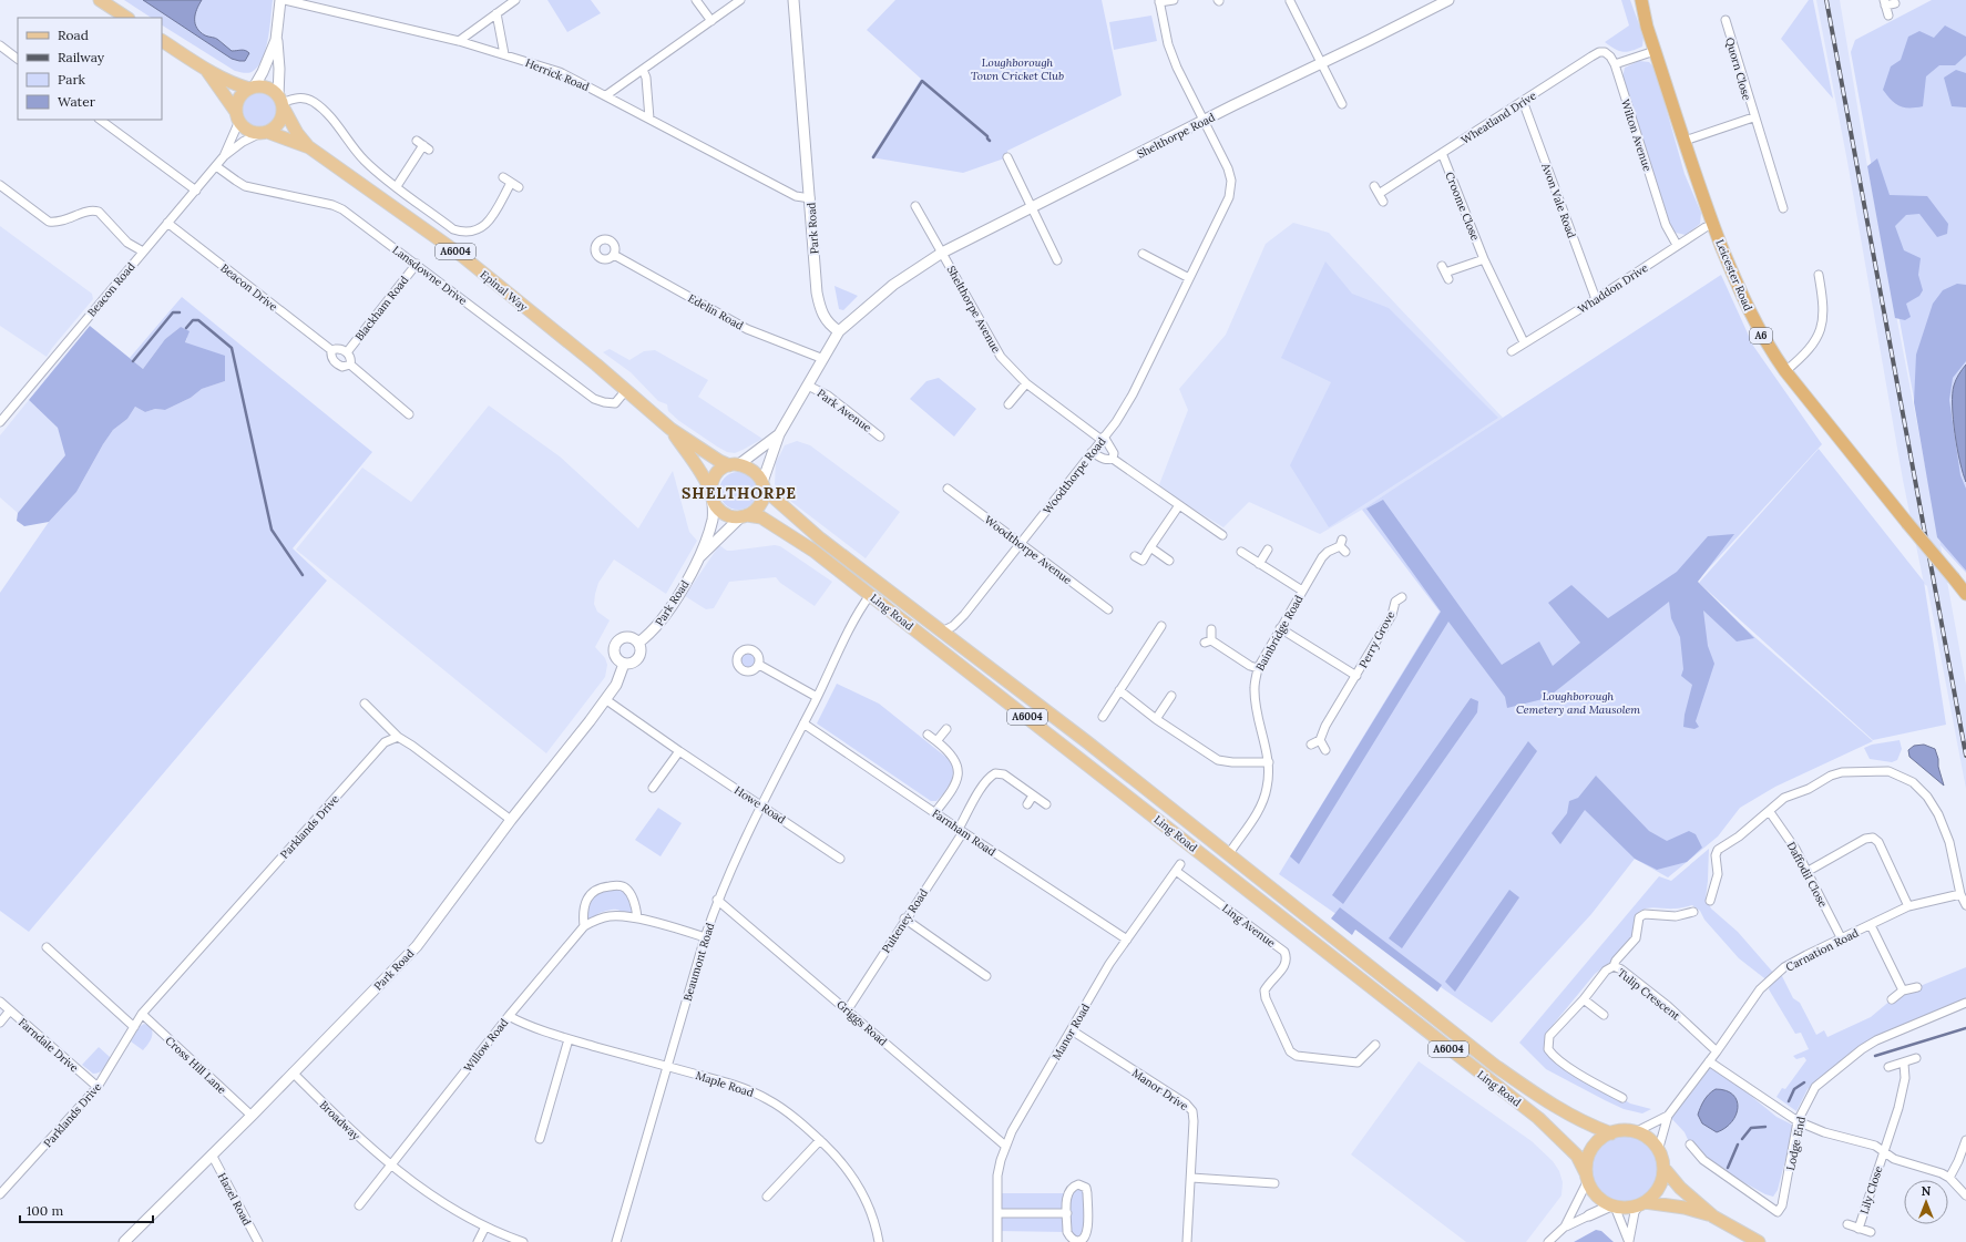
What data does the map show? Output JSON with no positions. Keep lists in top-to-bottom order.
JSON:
{
  "streets": {
    "highway": ["Leicester Road", "A6"],
    "main road": ["A6004", "Epinal Way", "Ling Road"],
    "street": [
      "Quorn Close",
      "Herrick Road",
      "Wheatland Drive",
      "Shelthorpe Road",
      "Wilton Avenue",
      "Avon Vale Road",
      "Croome Close",
      "Park Road",
      "Lansdowne Drive",
      "Beacon Drive",
      "Whaddon Drive",
      "Beacon Road",
      "Blackham Road",
      "Shelthorpe Avenue",
      "Edelin Road",
      "Park Avenue",
      "Woodthorpe Road",
      "Woodthorpe Avenue",
      "Bainbridge Road",
      "Perry Grove",
      "Howe Road",
      "Parklands Drive",
      "Farnham Road",
      "Daffodil Close",
      "Pulteney Road",
      "Ling Avenue",
      "Carnation Road",
      "Beaumont Road",
      "Tulip Crescent",
      "Griggs Road",
      "Manor Road",
      "Farndale Drive",
      "Willow Road",
      "Cross Hill Lane",
      "Maple Road",
      "Manor Drive",
      "Broadway",
      "Lodge End",
      "Lily Close",
      "Hazel Road"
    ]
  },
  "crossings": [
    ["Herrick Road", "Park Road"],
    ["Wheatland Drive", "Wilton Avenue"],
    ["Wheatland Drive", "Avon Vale Road"],
    ["Wheatland Drive", "Croome Close"],
    ["Shelthorpe Road", "Park Road"],
    ["Shelthorpe Road", "Shelthorpe Avenue"],
    ["Shelthorpe Road", "Woodthorpe Road"],
    ["Wilton Avenue", "Whaddon Drive"],
    ["Avon Vale Road", "Whaddon Drive"],
    ["Croome Close", "Whaddon Drive"],
    ["Park Road", "A6004"],
    ["Park Road", "Epinal Way"],
    ["Park Road", "Ling Road"],
    ["Park Road", "Howe Road"],
    ["Park Road", "Cross Hill Lane"],
    ["Park Road", "Broadway"],
    ["Park Road", "Hazel Road"],
    ["A6004", "Epinal Way"],
    ["A6004", "Ling Road"],
    ["A6004", "Carnation Road"],
    ["Lansdowne Drive", "Beacon Road"],
    ["Lansdowne Drive", "Epinal Way"],
    ["Lansdowne Drive", "Blackham Road"],
    ["Leicester Road", "Whaddon Drive"],
    ["Beacon Drive", "Beacon Road"],
    ["Beacon Drive", "Blackham Road"],
    ["Beacon Road", "Epinal Way"],
    ["Epinal Way", "Ling Road"],
    ["Shelthorpe Avenue", "Woodthorpe Road"],
    ["Woodthorpe Road", "Woodthorpe Avenue"],
    ["Woodthorpe Road", "Ling Road"],
    ["Ling Road", "Bainbridge Road"],
    ["Ling Road", "Carnation Road"],
    ["Ling Road", "Beaumont Road"],
    ["Bainbridge Road", "Perry Grove"],
    ["Howe Road", "Beaumont Road"],
    ["Parklands Drive", "Farndale Drive"],
    ["Parklands Drive", "Cross Hill Lane"],
    ["Farnham Road", "Pulteney Road"],
    ["Farnham Road", "Beaumont Road"],
    ["Farnham Road", "Manor Road"],
    ["Daffodil Close", "Carnation Road"],
    ["Pulteney Road", "Griggs Road"],
    ["Ling Avenue", "Manor Road"],
    ["Carnation Road", "Tulip Crescent"],
    ["Beaumont Road", "Griggs Road"],
    ["Beaumont Road", "Willow Road"],
    ["Beaumont Road", "Maple Road"],
    ["Griggs Road", "Manor Road"],
    ["Manor Road", "Manor Drive"],
    ["Willow Road", "Maple Road"],
    ["Willow Road", "Broadway"]
  ],
  "districts": ["SHELTHORPE"],
  "parks": ["Loughborough Town Cricket Club", "Loughborough Cemetery and Mausolem"],
  "legend": [
    "Road",
    "Railway",
    "Park",
    "Water"
  ],
  "scale_bar": "100 m",
  "north": "top"
}
